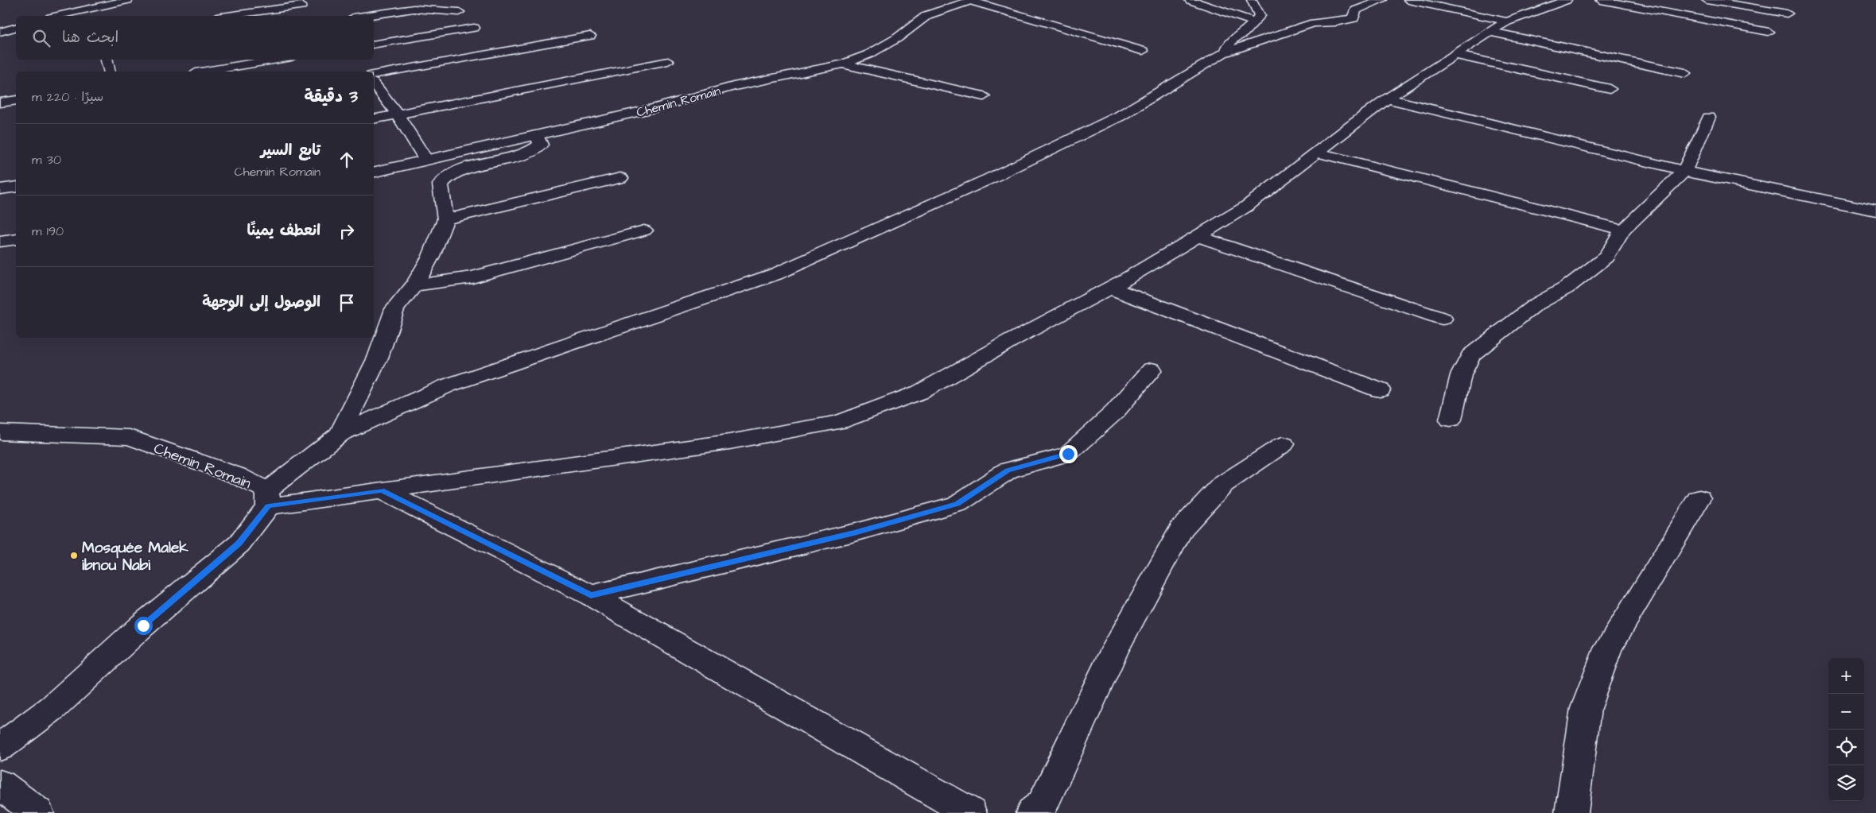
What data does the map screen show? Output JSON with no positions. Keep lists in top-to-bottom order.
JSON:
{
  "streets": {
    "main road": ["Chemin Romain"]
  },
  "places": ["Mosquée Malek ibnou Nabi"],
  "page": {
    "search": "ابحث هنا",
    "heading": ["3 دقيقة", "سيرًا · 220 m"],
    "list": [
      ["تابع السير", "Chemin Romain", "30 m"],
      ["انعطف يمينًا", "190 m"],
      "الوصول إلى الوجهة"
    ],
    "map_buttons": ["+", "−"]
  }
}
